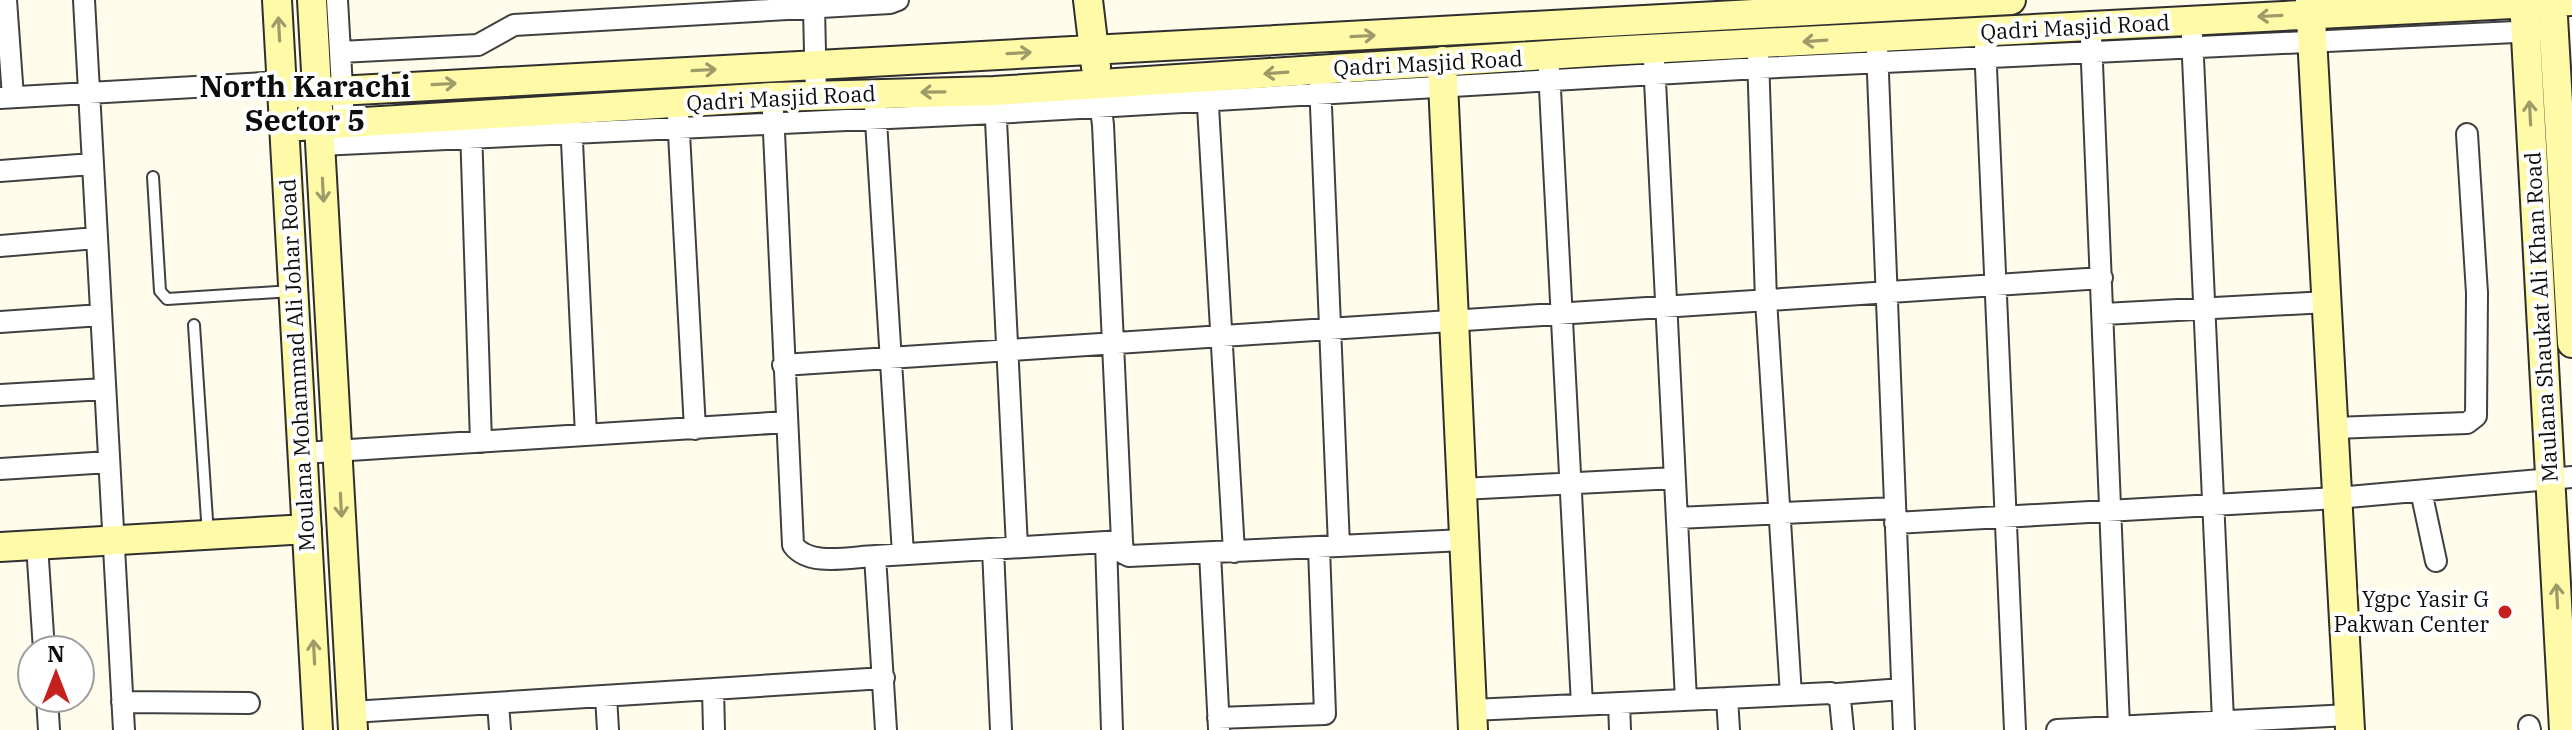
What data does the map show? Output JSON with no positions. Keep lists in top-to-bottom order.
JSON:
{
  "streets": {
    "street": ["Qadri Masjid Road", "Maulana Shaukat Ali Khan Road", "Moulana Mohammad Ali Johar Road"]
  },
  "crossings": [
    ["Qadri Masjid Road", "Maulana Shaukat Ali Khan Road"],
    ["Qadri Masjid Road", "Moulana Mohammad Ali Johar Road"]
  ],
  "districts": ["North Karachi Sector 5"],
  "places": ["Ygpc Yasir G Pakwan Center"],
  "north": "top"
}
